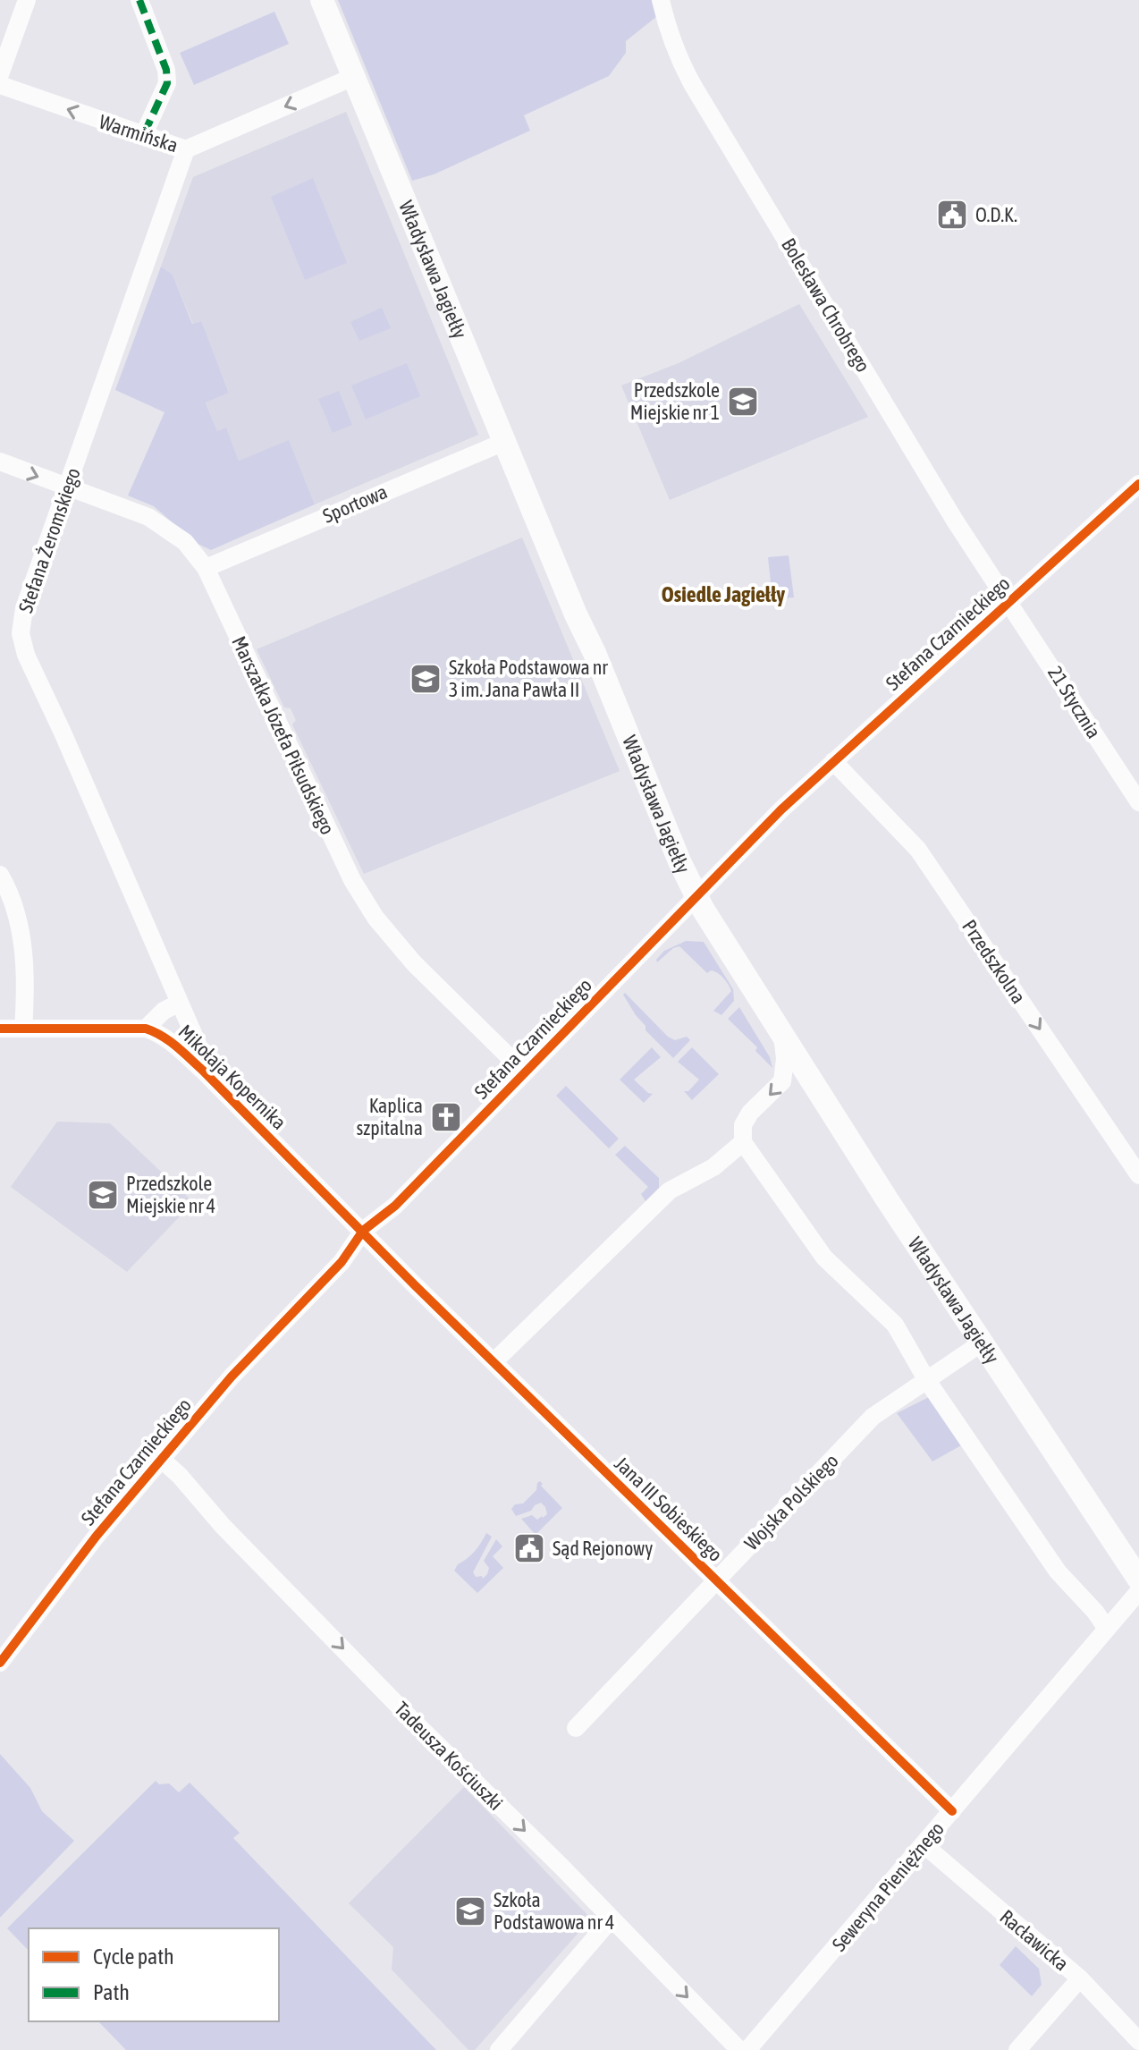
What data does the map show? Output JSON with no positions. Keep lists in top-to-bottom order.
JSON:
{
  "streets": {
    "main road": ["Władysława Jagiełły"],
    "street": [
      "Warmińska",
      "Bolesława Chrobrego",
      "Sportowa",
      "Stefana Żeromskiego",
      "Stefana Czarnieckiego",
      "21 Stycznia",
      "Marszałka Józefa Piłsudskiego",
      "Przedszkolna",
      "Mikołaja Kopernika",
      "Wojska Polskiego",
      "Jana III Sobieskiego",
      "Tadeusza Kościuszki",
      "Seweryna Pieniężnego",
      "Racławicka"
    ]
  },
  "crossings": [
    ["Warmińska", "Władysława Jagiełły"],
    ["Warmińska", "Stefana Żeromskiego"],
    ["Władysława Jagiełły", "Sportowa"],
    ["Władysława Jagiełły", "Stefana Czarnieckiego"],
    ["Władysława Jagiełły", "Wojska Polskiego"],
    ["Bolesława Chrobrego", "Stefana Czarnieckiego"],
    ["Bolesława Chrobrego", "21 Stycznia"],
    ["Sportowa", "Marszałka Józefa Piłsudskiego"],
    ["Stefana Żeromskiego", "Marszałka Józefa Piłsudskiego"],
    ["Stefana Żeromskiego", "Mikołaja Kopernika"],
    ["Stefana Czarnieckiego", "21 Stycznia"],
    ["Stefana Czarnieckiego", "Marszałka Józefa Piłsudskiego"],
    ["Stefana Czarnieckiego", "Przedszkolna"],
    ["Stefana Czarnieckiego", "Mikołaja Kopernika"],
    ["Stefana Czarnieckiego", "Jana III Sobieskiego"],
    ["Stefana Czarnieckiego", "Tadeusza Kościuszki"],
    ["Mikołaja Kopernika", "Jana III Sobieskiego"],
    ["Wojska Polskiego", "Jana III Sobieskiego"],
    ["Jana III Sobieskiego", "Seweryna Pieniężnego"],
    ["Seweryna Pieniężnego", "Racławicka"]
  ],
  "one_way": ["Warmińska", "Przedszkolna", "Tadeusza Kościuszki"],
  "districts": ["Osiedle Jagiełły"],
  "places": {
    "public building": ["O.D.K.", "Sąd Rejonowy"],
    "school or university": [
      "Przedszkole Miejskie nr 1",
      "Szkoła Podstawowa nr 3 im. Jana Pawła II",
      "Przedszkole Miejskie nr 4",
      "Szkoła Podstawowa nr 4"
    ],
    "church": ["Kaplica szpitalna"]
  },
  "legend": ["Cycle path", "Path"]
}
